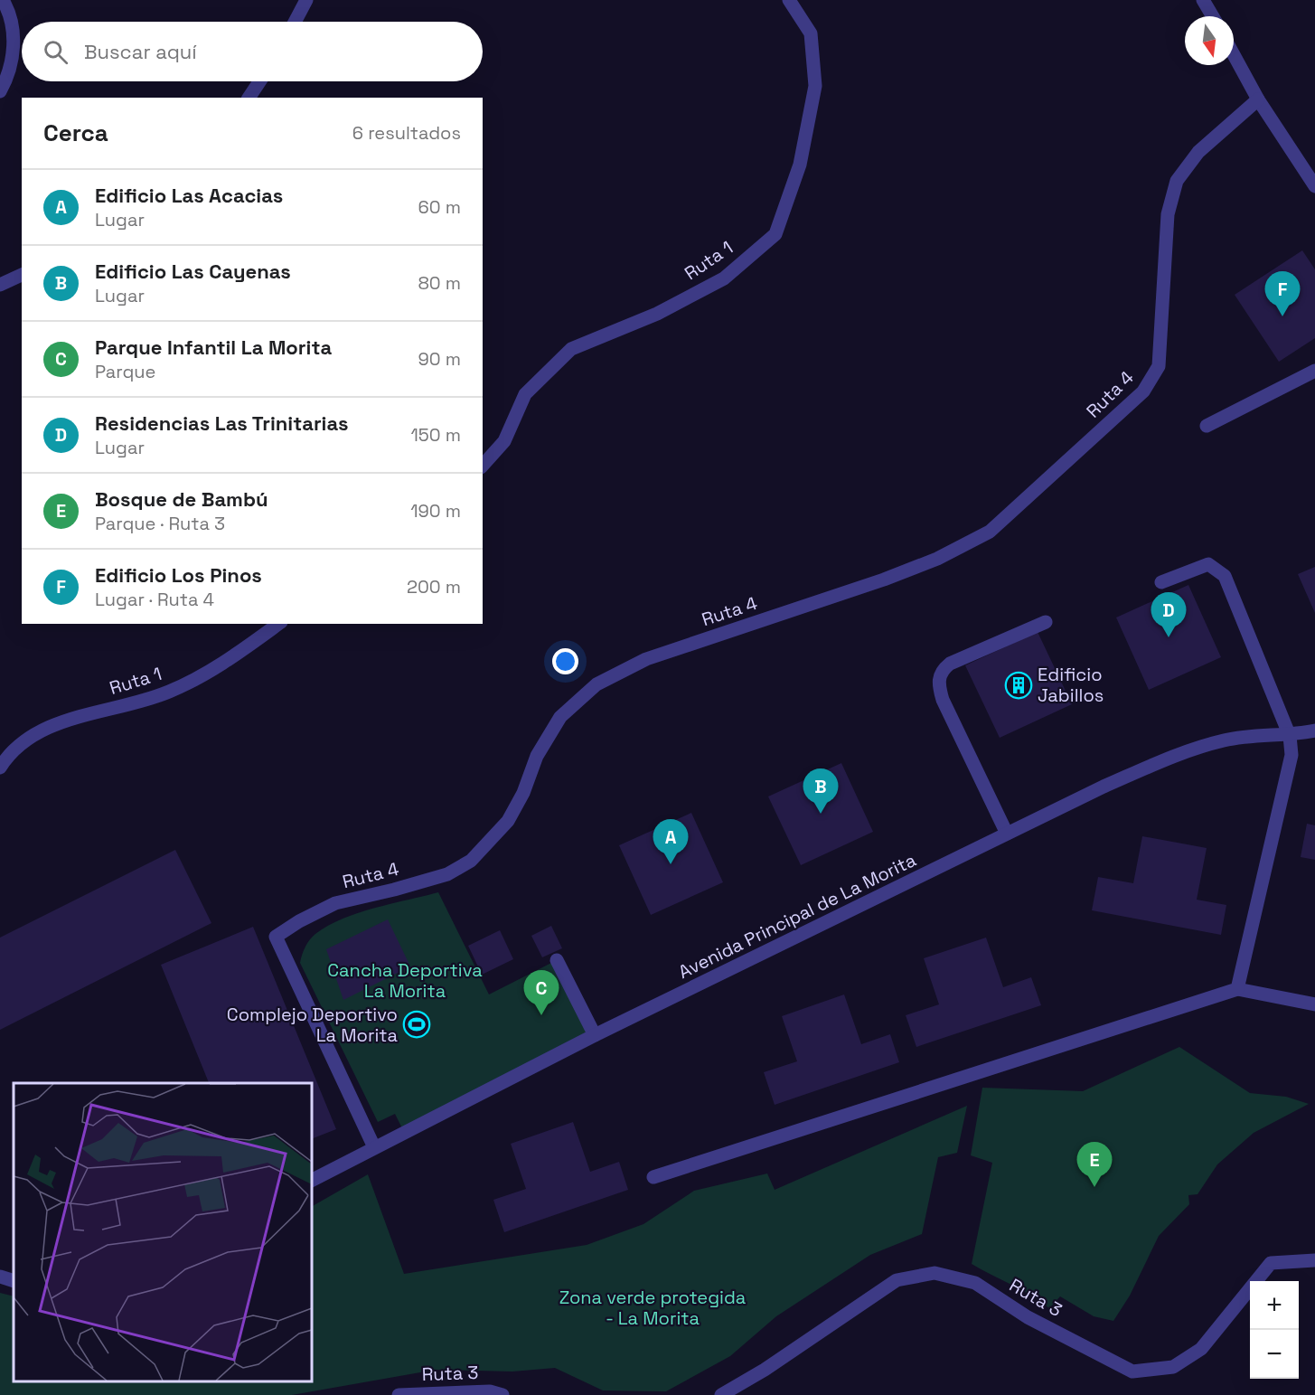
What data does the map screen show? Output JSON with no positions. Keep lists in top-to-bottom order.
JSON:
{
  "streets": {
    "street": [
      "Ruta 1",
      "Ruta 4",
      "Avenida Principal de La Morita",
      "Ruta 3"
    ]
  },
  "crossings": [
    ["Ruta 4", "Avenida Principal de La Morita"]
  ],
  "parks": ["Cancha Deportiva La Morita", "Zona verde protegida - La Morita"],
  "places": {
    "building": ["Edificio Jabillos"],
    "sports": ["Complejo Deportivo La Morita"]
  },
  "north": "bottom",
  "page": {
    "search": "Buscar aquí",
    "heading": ["Cerca", "6 resultados"],
    "list": [
      {
        "mark": "A",
        "name": "Edificio Las Acacias",
        "note": "Lugar",
        "value": "60 m"
      },
      {
        "mark": "B",
        "name": "Edificio Las Cayenas",
        "note": "Lugar",
        "value": "80 m"
      },
      {
        "mark": "C",
        "name": "Parque Infantil La Morita",
        "note": "Parque",
        "value": "90 m"
      },
      {
        "mark": "D",
        "name": "Residencias Las Trinitarias",
        "note": "Lugar",
        "value": "150 m"
      },
      {
        "mark": "E",
        "name": "Bosque de Bambú",
        "note": "Parque · Ruta 3",
        "value": "190 m"
      },
      {
        "mark": "F",
        "name": "Edificio Los Pinos",
        "note": "Lugar · Ruta 4",
        "value": "200 m"
      }
    ],
    "pins": [
      "F",
      "D",
      "B",
      "A",
      "C",
      "E"
    ],
    "map_buttons": ["+", "−"]
  }
}
